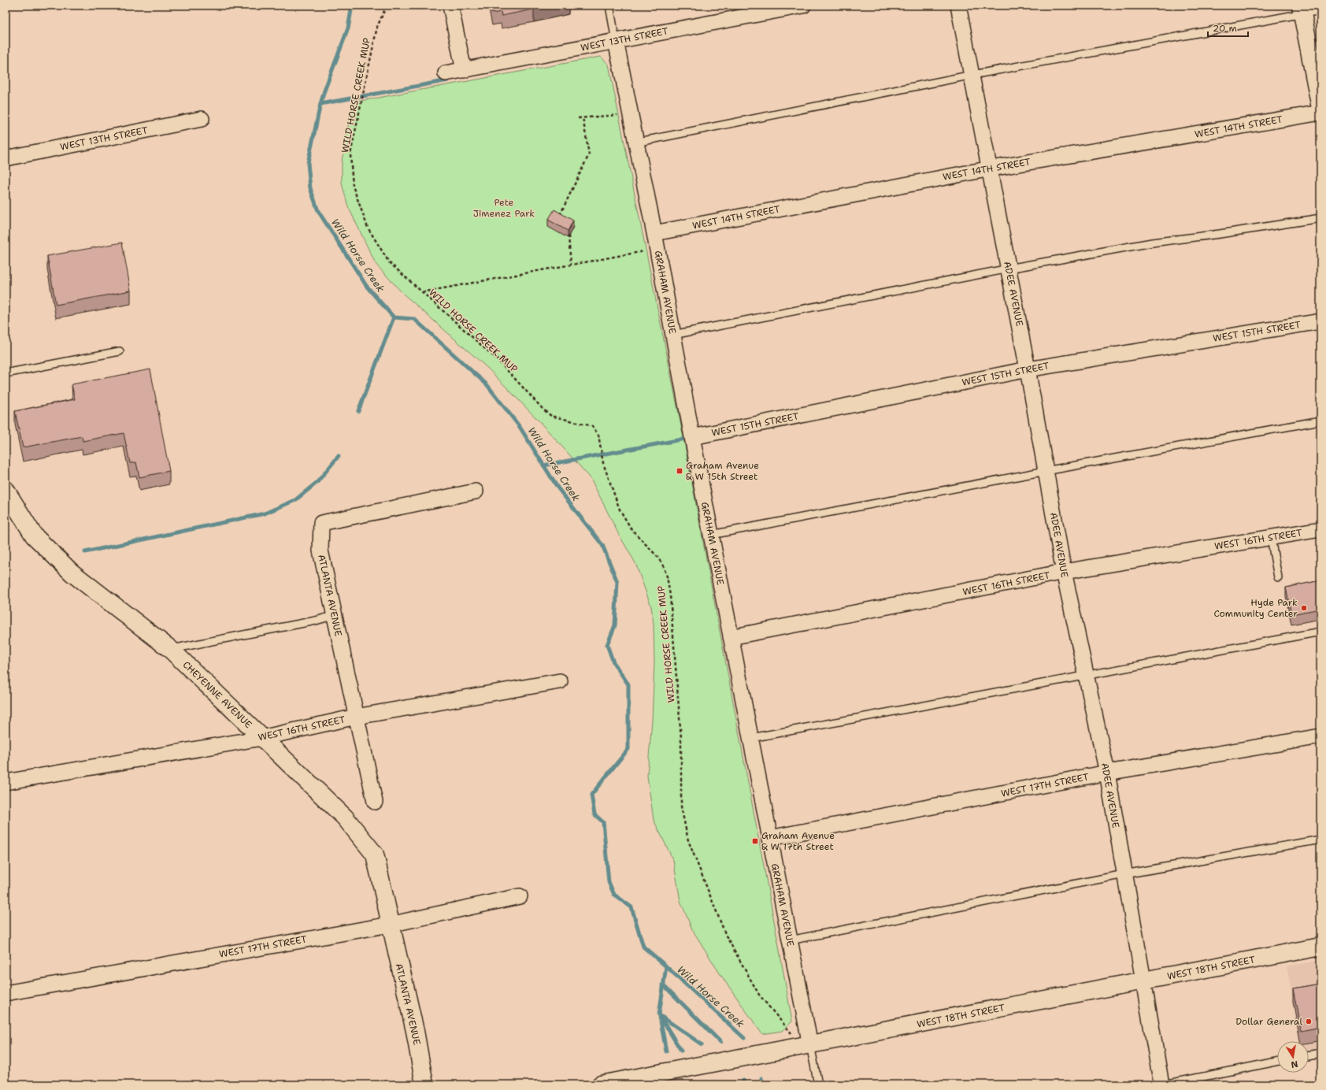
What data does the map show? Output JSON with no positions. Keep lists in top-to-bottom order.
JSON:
{
  "streets": {
    "street": [
      "WEST 13TH STREET",
      "WEST 14TH STREET",
      "GRAHAM AVENUE",
      "ADEE AVENUE",
      "WEST 15TH STREET",
      "WEST 16TH STREET",
      "ATLANTA AVENUE",
      "CHEYENNE AVENUE",
      "WEST 17TH STREET",
      "WEST 18TH STREET"
    ],
    "path": ["WILD HORSE CREEK MUP"]
  },
  "crossings": [
    ["WEST 13TH STREET", "GRAHAM AVENUE"],
    ["WILD HORSE CREEK MUP", "GRAHAM AVENUE"],
    ["WILD HORSE CREEK MUP", "WEST 18TH STREET"],
    ["WEST 14TH STREET", "GRAHAM AVENUE"],
    ["WEST 14TH STREET", "ADEE AVENUE"],
    ["GRAHAM AVENUE", "WEST 15TH STREET"],
    ["GRAHAM AVENUE", "WEST 16TH STREET"],
    ["GRAHAM AVENUE", "WEST 17TH STREET"],
    ["GRAHAM AVENUE", "WEST 18TH STREET"],
    ["ADEE AVENUE", "WEST 15TH STREET"],
    ["ADEE AVENUE", "WEST 16TH STREET"],
    ["ADEE AVENUE", "WEST 17TH STREET"],
    ["ADEE AVENUE", "WEST 18TH STREET"],
    ["WEST 16TH STREET", "ATLANTA AVENUE"],
    ["WEST 16TH STREET", "CHEYENNE AVENUE"],
    ["ATLANTA AVENUE", "CHEYENNE AVENUE"],
    ["ATLANTA AVENUE", "WEST 17TH STREET"],
    ["CHEYENNE AVENUE", "WEST 17TH STREET"]
  ],
  "water": ["Wild Horse Creek"],
  "parks": ["Pete Jimenez Park"],
  "places": {
    "transit": ["Graham Avenue & W 15th Street", "Graham Avenue & W 17th Street"],
    "other": ["Hyde Park Community Center", "Dollar General"]
  },
  "scale_bar": "20 m",
  "north": "bottom"
}
